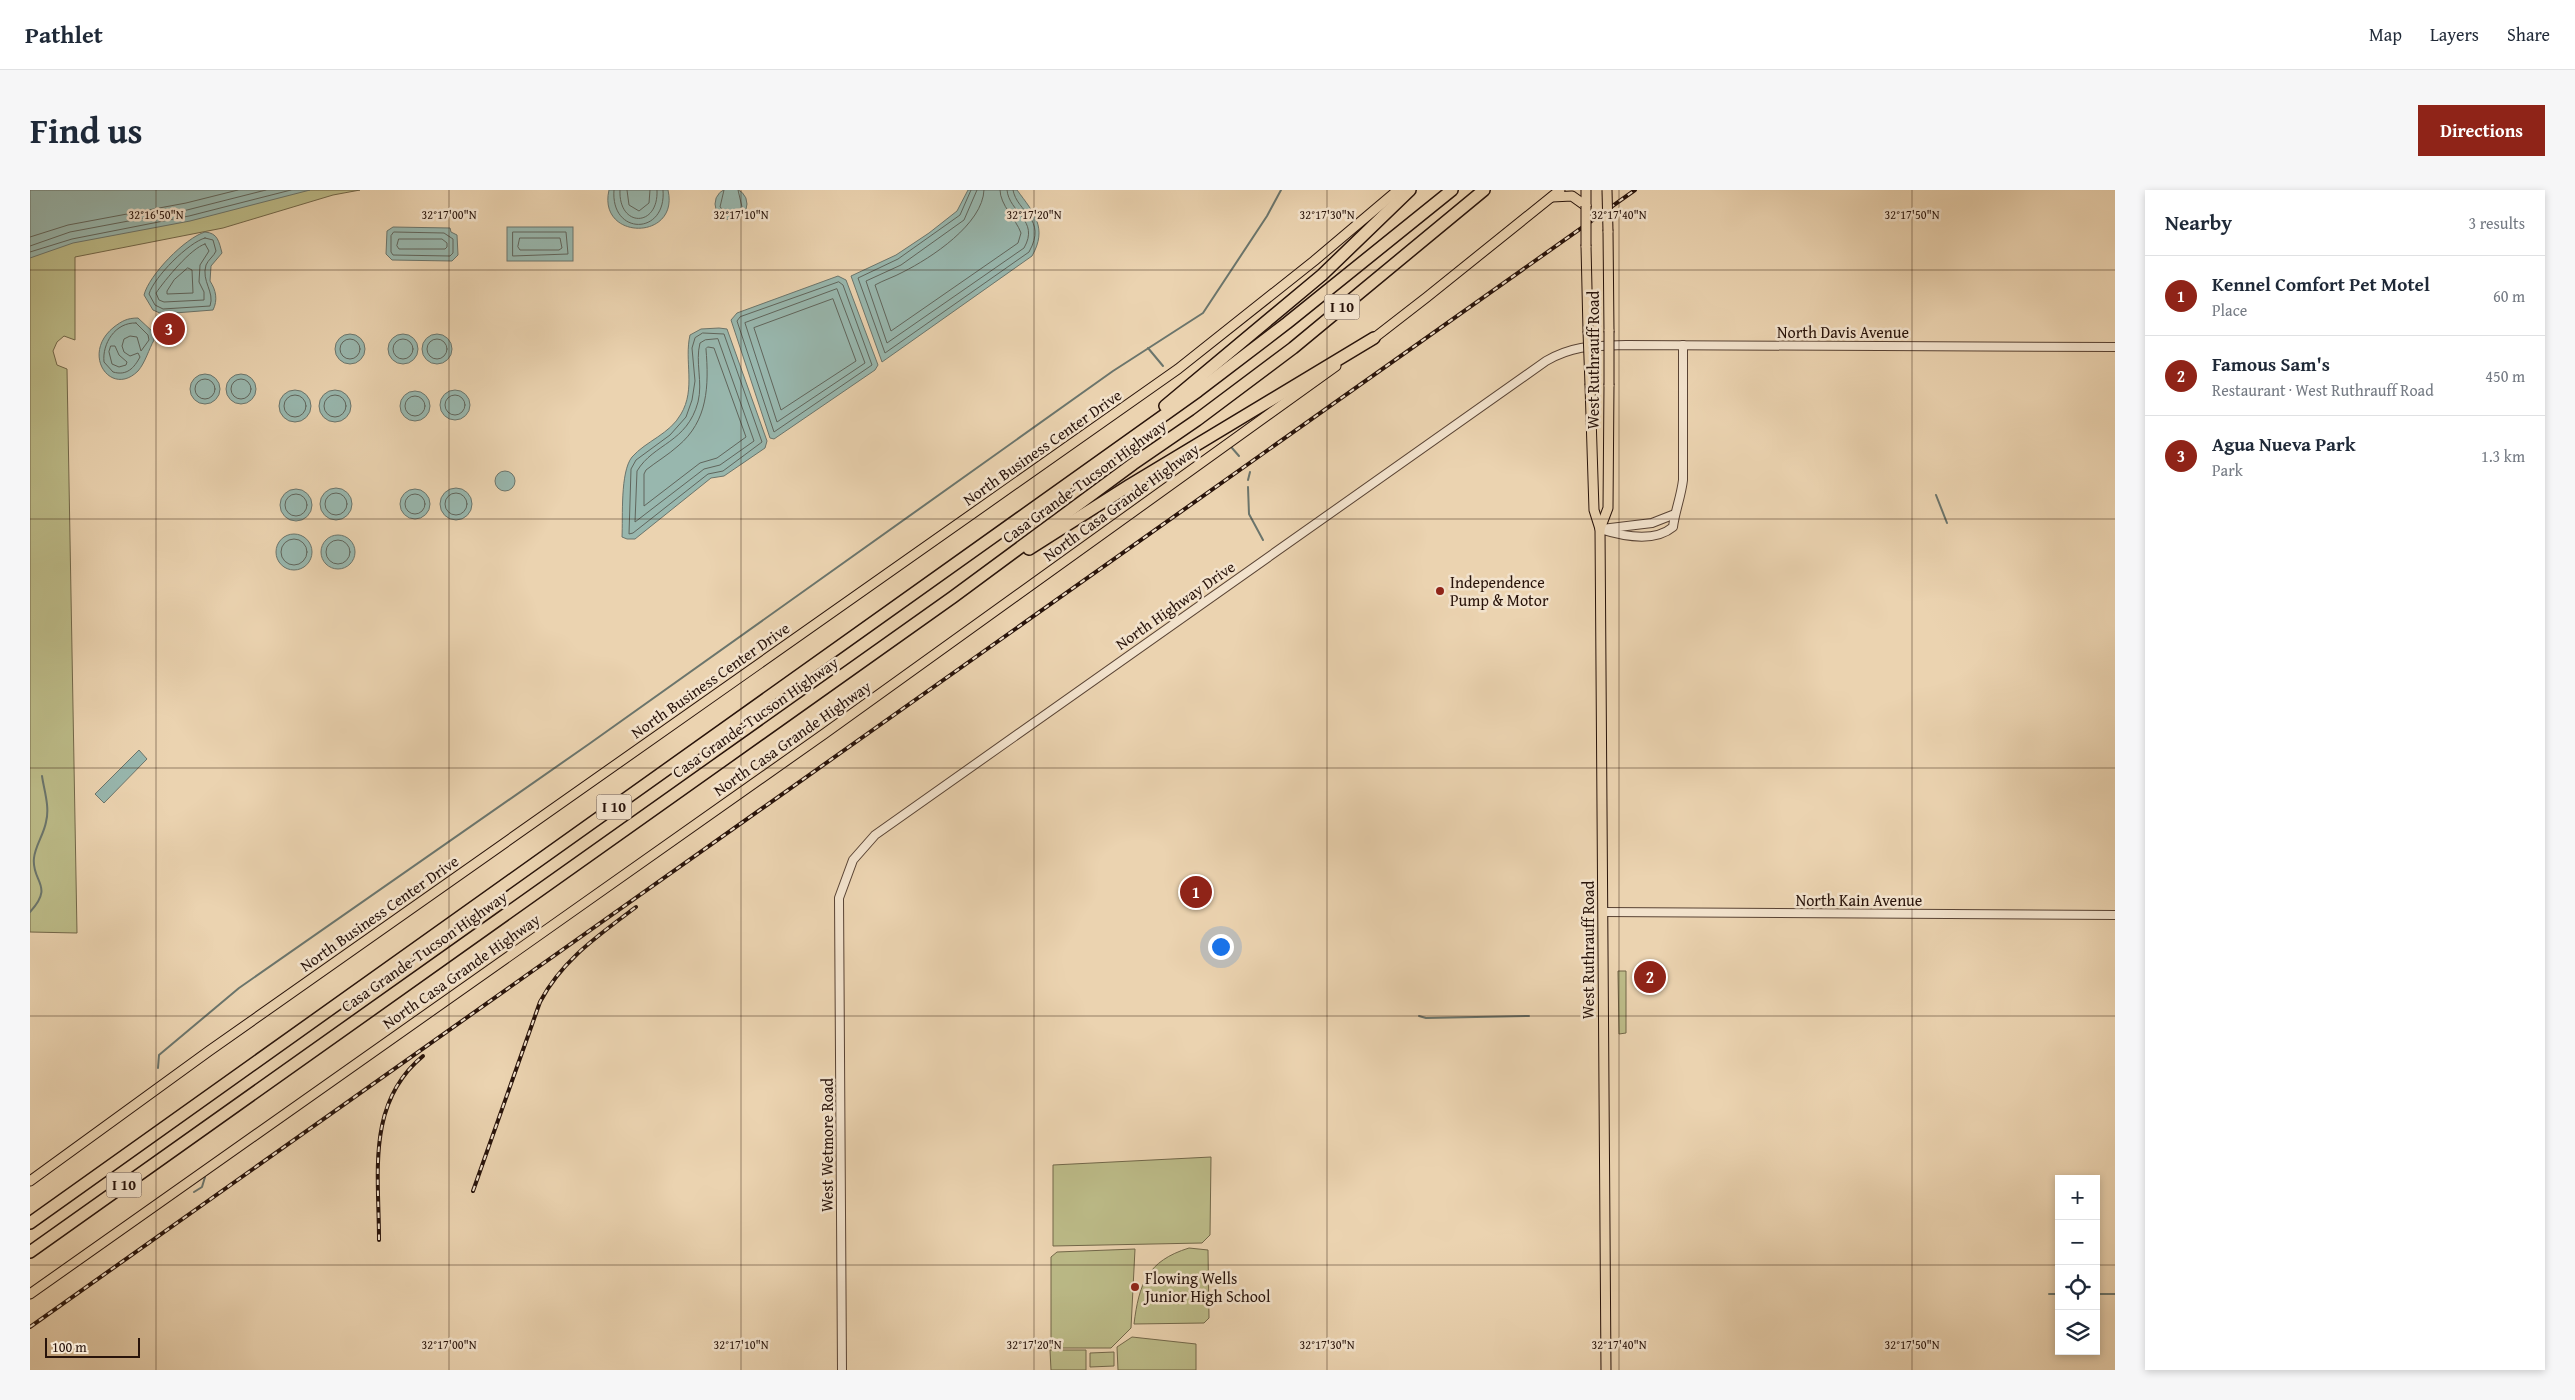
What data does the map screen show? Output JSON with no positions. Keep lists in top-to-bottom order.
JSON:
{
  "streets": {
    "highway": ["I 10", "Casa Grande-Tucson Highway"],
    "main road": ["West Ruthrauff Road", "North Business Center Drive", "North Casa Grande Highway"],
    "street": [
      "North Davis Avenue",
      "North Highway Drive",
      "North Kain Avenue",
      "West Wetmore Road"
    ]
  },
  "crossings": [
    ["North Davis Avenue", "North Highway Drive"],
    ["West Ruthrauff Road", "North Kain Avenue"],
    ["North Highway Drive", "West Wetmore Road"]
  ],
  "places": ["Independence Pump & Motor", "Flowing Wells Junior High School"],
  "scale_bar": "100 m",
  "page": {
    "header": "Pathlet",
    "nav": ["Map", "Layers", "Share"],
    "title": "Find us",
    "buttons": "Directions",
    "heading": ["Nearby", "3 results"],
    "list": [
      {
        "mark": "1",
        "name": "Kennel Comfort Pet Motel",
        "note": "Place",
        "value": "60 m"
      },
      {
        "mark": "2",
        "name": "Famous Sam's",
        "note": "Restaurant · West Ruthrauff Road",
        "value": "450 m"
      },
      {
        "mark": "3",
        "name": "Agua Nueva Park",
        "note": "Park",
        "value": "1.3 km"
      }
    ],
    "pins": ["3", "1", "2"],
    "map_buttons": ["+", "−"],
    "scale": "100 m"
  },
  "coordinates": [
    "32°16'50\"N",
    "32°17'00\"N",
    "32°17'10\"N",
    "32°17'20\"N",
    "32°17'30\"N",
    "32°17'40\"N",
    "32°17'50\"N"
  ]
}
